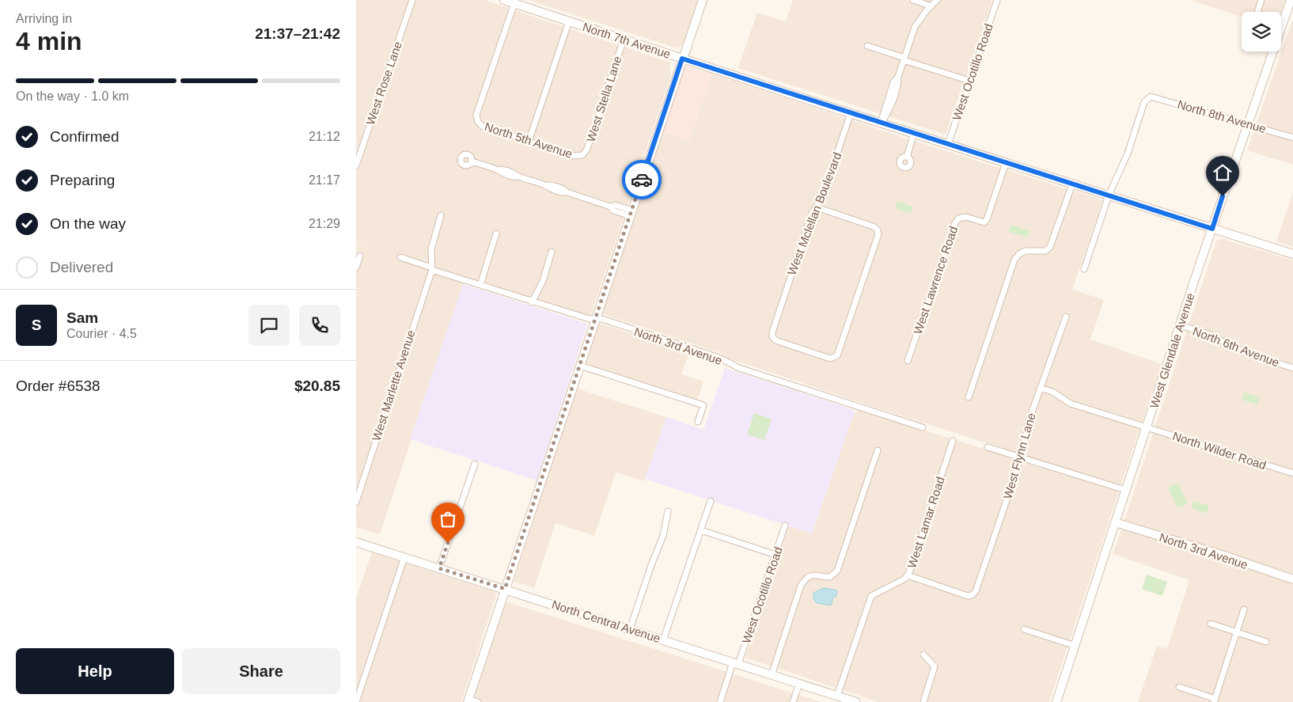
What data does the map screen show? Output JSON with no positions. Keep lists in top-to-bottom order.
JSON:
{
  "streets": {
    "main road": [
      "North 7th Avenue",
      "North 3rd Avenue",
      "West Glendale Avenue",
      "North Central Avenue"
    ],
    "street": [
      "West Ocotillo Road",
      "West Rose Lane",
      "West Stella Lane",
      "North 8th Avenue",
      "North 5th Avenue",
      "West Mclellan Boulevard",
      "West Lawrence Road",
      "North 6th Avenue",
      "West Marlette Avenue",
      "North Wilder Road",
      "West Flynn Lane",
      "West Lamar Road"
    ]
  },
  "crossings": [
    ["North 7th Avenue", "West Ocotillo Road"],
    ["North 7th Avenue", "West Stella Lane"],
    ["North 7th Avenue", "North 8th Avenue"],
    ["North 7th Avenue", "North 5th Avenue"],
    ["North 7th Avenue", "West Mclellan Boulevard"],
    ["North 7th Avenue", "West Lawrence Road"],
    ["North 7th Avenue", "West Glendale Avenue"],
    ["West Ocotillo Road", "North Central Avenue"],
    ["West Stella Lane", "North 5th Avenue"],
    ["North 8th Avenue", "West Glendale Avenue"],
    ["North 3rd Avenue", "West Glendale Avenue"],
    ["North 3rd Avenue", "West Marlette Avenue"],
    ["North 6th Avenue", "West Glendale Avenue"],
    ["West Glendale Avenue", "North Wilder Road"],
    ["North Wilder Road", "West Flynn Lane"],
    ["West Flynn Lane", "West Lamar Road"],
    ["West Lamar Road", "North Central Avenue"]
  ],
  "page": {
    "heading": ["4 min", "Arriving in", "21:37–21:42"],
    "panel": [
      "Sam",
      "Courier · 4.5",
      "Order #6538",
      "$20.85"
    ],
    "bar": "On the way · 1.0 km",
    "list": [
      ["Confirmed", "21:12"],
      ["Preparing", "21:17"],
      ["On the way", "21:29"],
      "Delivered"
    ],
    "round": "S",
    "buttons": ["Help", "Share"]
  }
}
